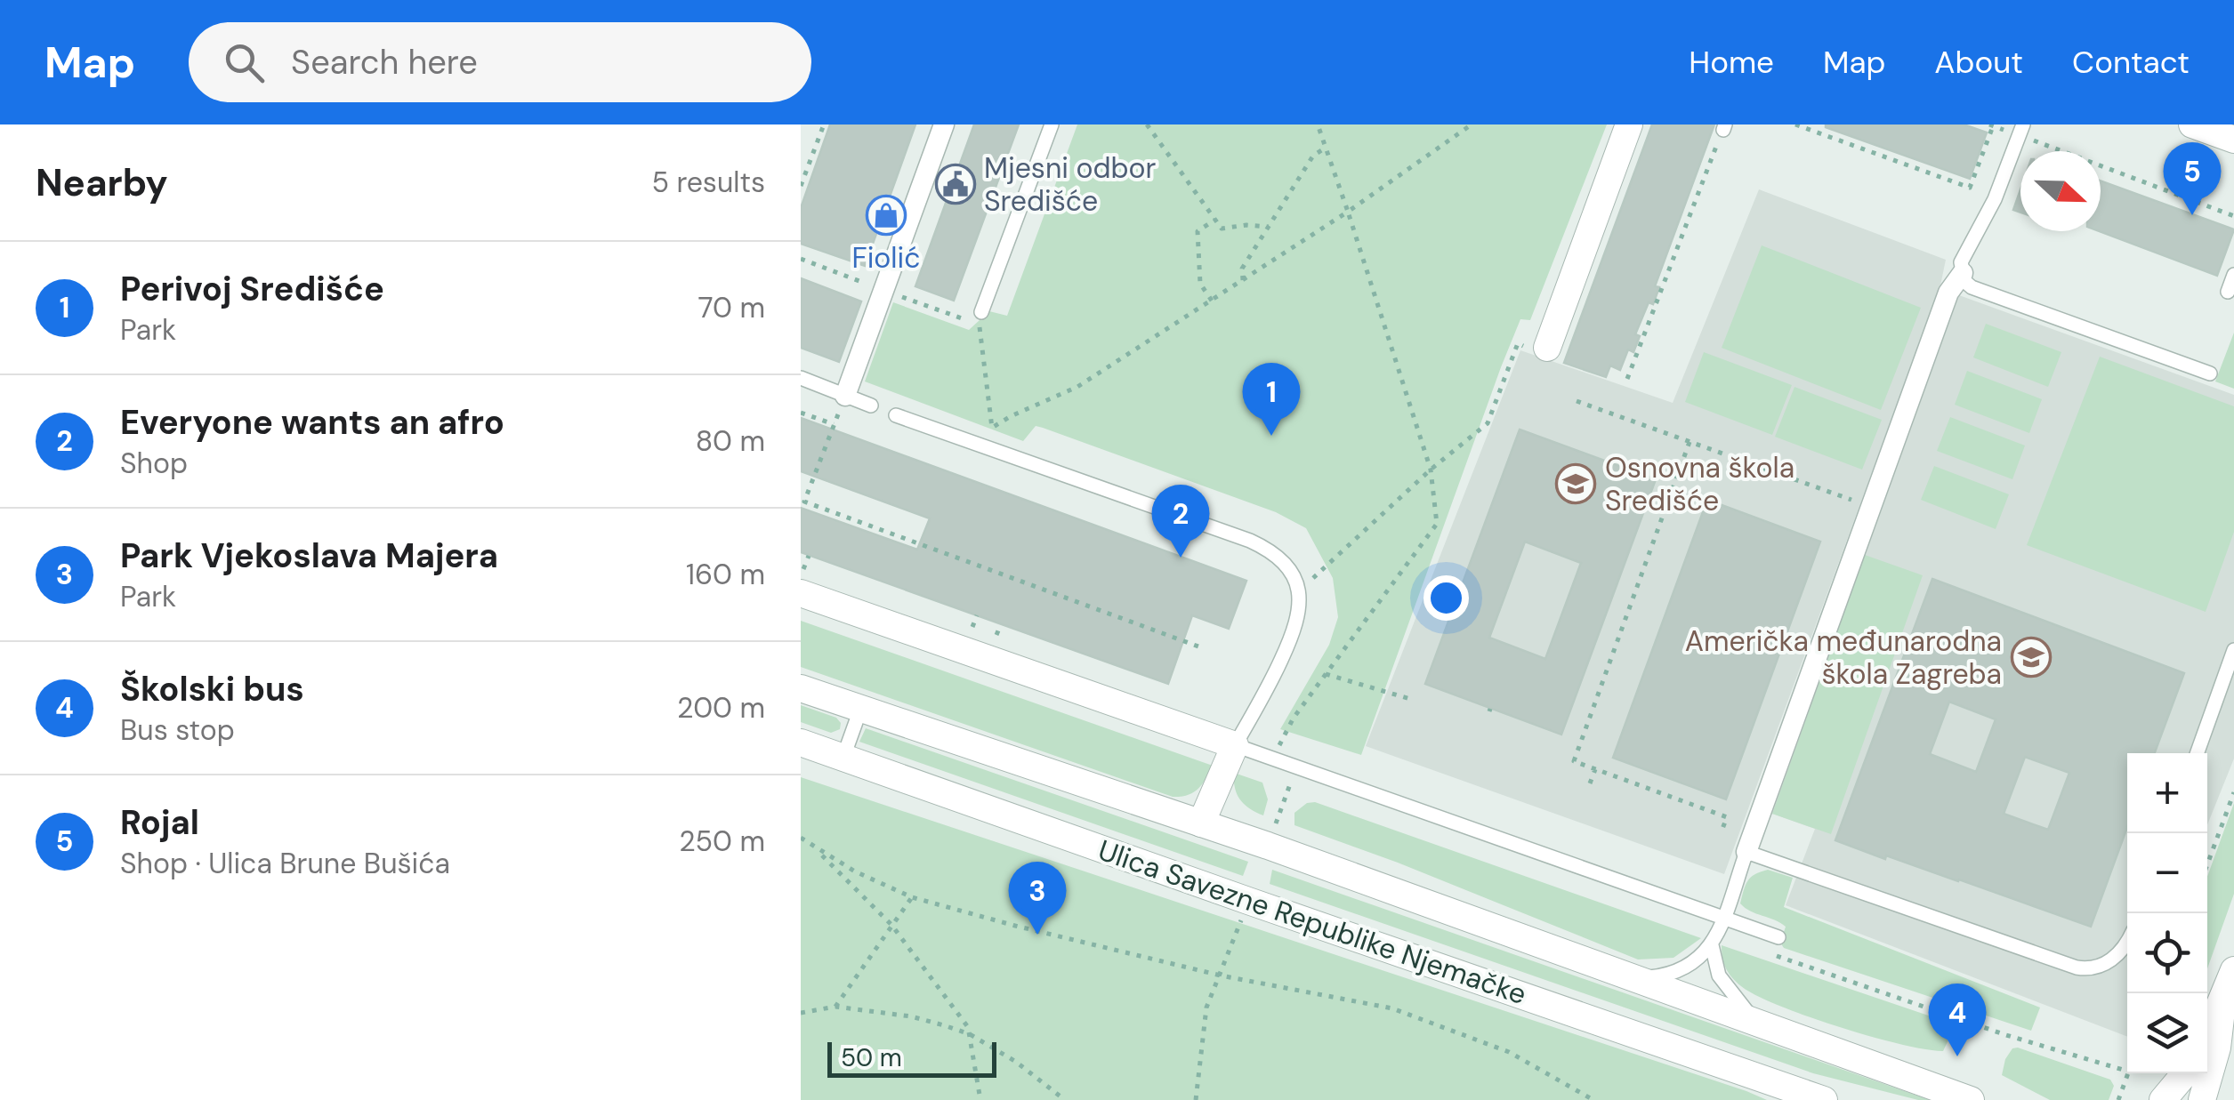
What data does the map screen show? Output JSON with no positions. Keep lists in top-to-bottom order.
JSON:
{
  "streets": {
    "street": ["Ulica Savezne Republike Njemačke"]
  },
  "places": {
    "public building": ["Mjesni odbor Središće"],
    "shop": ["Fiolić"],
    "school or university": ["Osnovna škola Središće", "Američka međunarodna škola Zagreba"]
  },
  "scale_bar": "50 m",
  "north": "right",
  "page": {
    "header": "Map",
    "search": "Search here",
    "nav": [
      "Home",
      "Map",
      "About",
      "Contact"
    ],
    "heading": ["Nearby", "5 results"],
    "pins": [
      "5",
      "1",
      "2",
      "3",
      "4"
    ],
    "list": [
      {
        "mark": "1",
        "name": "Perivoj Središće",
        "note": "Park",
        "value": "70 m"
      },
      {
        "mark": "2",
        "name": "Everyone wants an afro",
        "note": "Shop",
        "value": "80 m"
      },
      {
        "mark": "3",
        "name": "Park Vjekoslava Majera",
        "note": "Park",
        "value": "160 m"
      },
      {
        "mark": "4",
        "name": "Školski bus",
        "note": "Bus stop",
        "value": "200 m"
      },
      {
        "mark": "5",
        "name": "Rojal",
        "note": "Shop · Ulica Brune Bušića",
        "value": "250 m"
      }
    ],
    "map_buttons": ["+", "−"],
    "scale": "50 m"
  }
}
